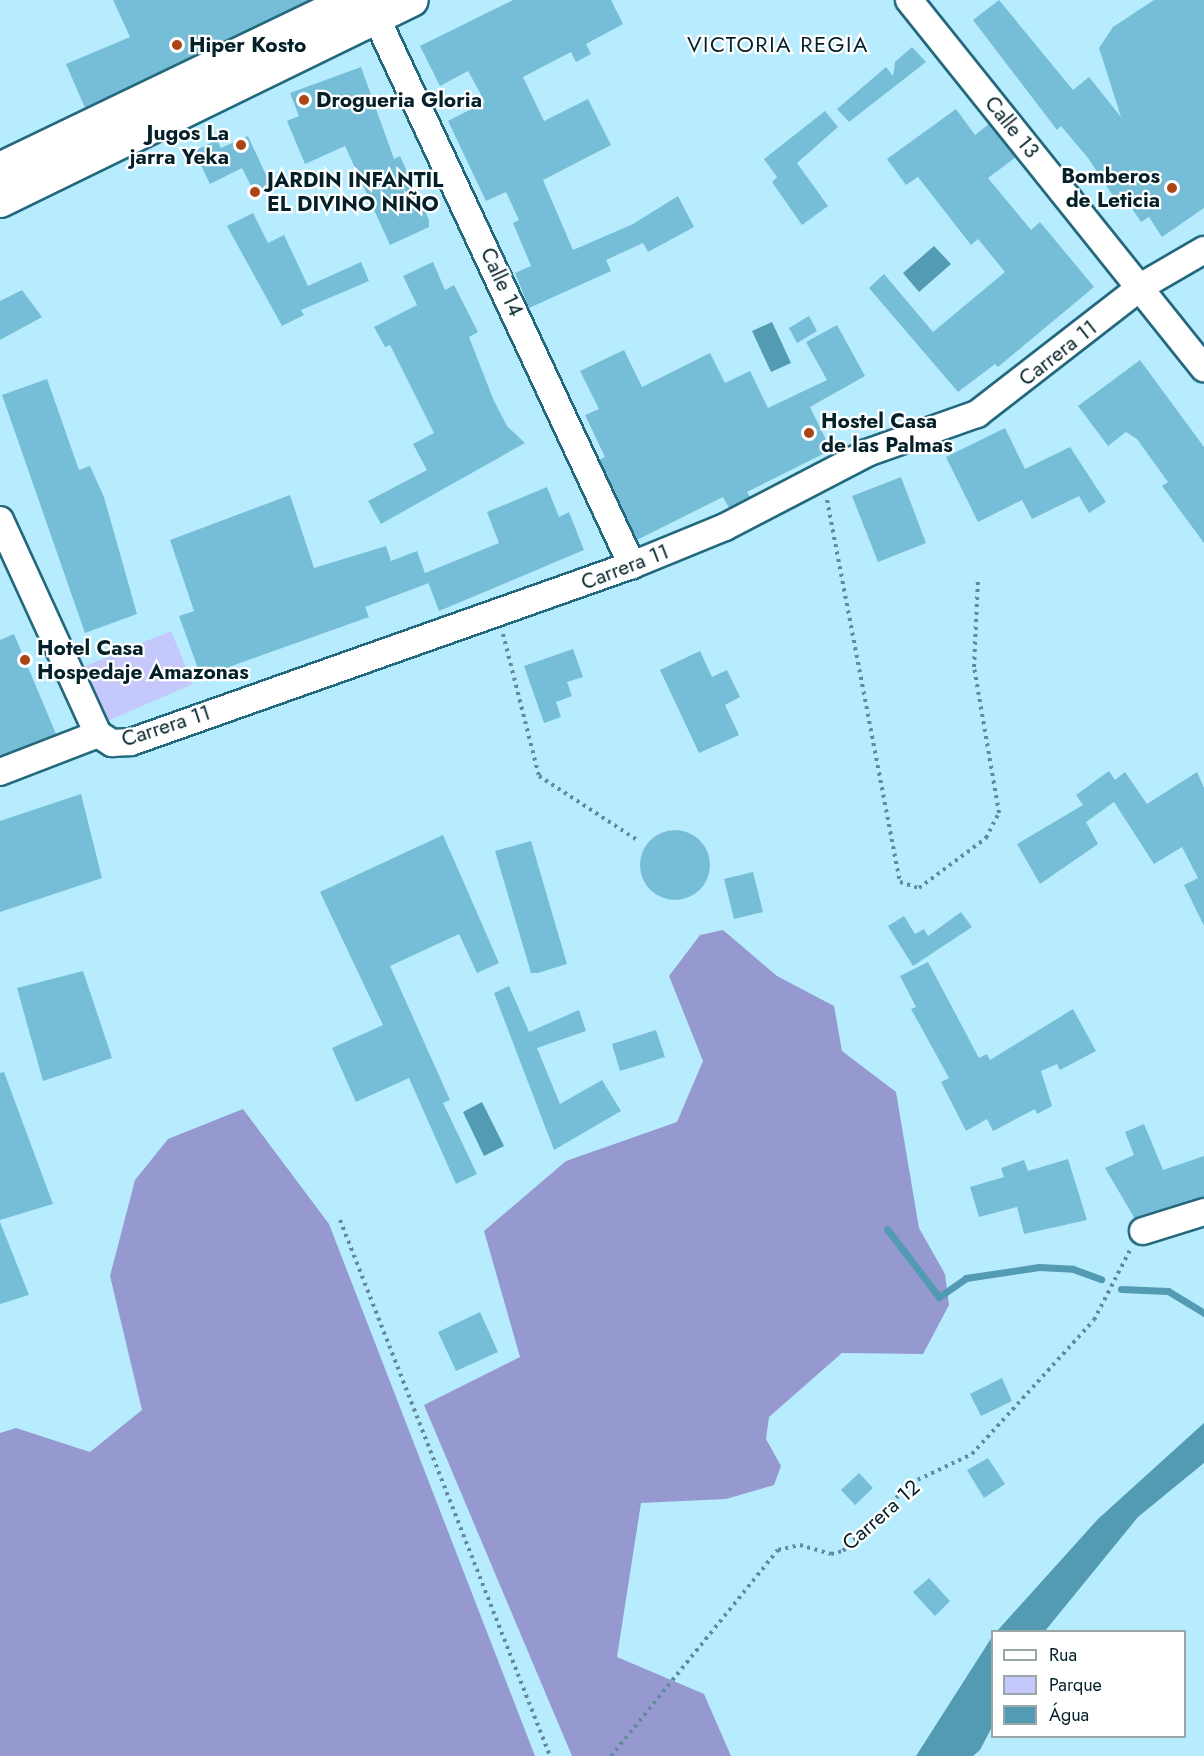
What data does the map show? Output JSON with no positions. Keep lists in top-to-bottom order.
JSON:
{
  "streets": {
    "street": ["Calle 13", "Calle 14", "Carrera 11"],
    "path": ["Carrera 12"]
  },
  "crossings": [
    ["Calle 13", "Carrera 11"],
    ["Calle 14", "Carrera 11"]
  ],
  "districts": ["VICTORIA REGIA"],
  "places": [
    "Hiper Kosto",
    "Drogueria Gloria",
    "Jugos La jarra Yeka",
    "Bomberos de Leticia",
    "JARDIN INFANTIL EL DIVINO NIÑO",
    "Hostel Casa de las Palmas",
    "Hotel Casa Hospedaje Amazonas"
  ],
  "legend": ["Rua", "Parque", "Água"]
}
